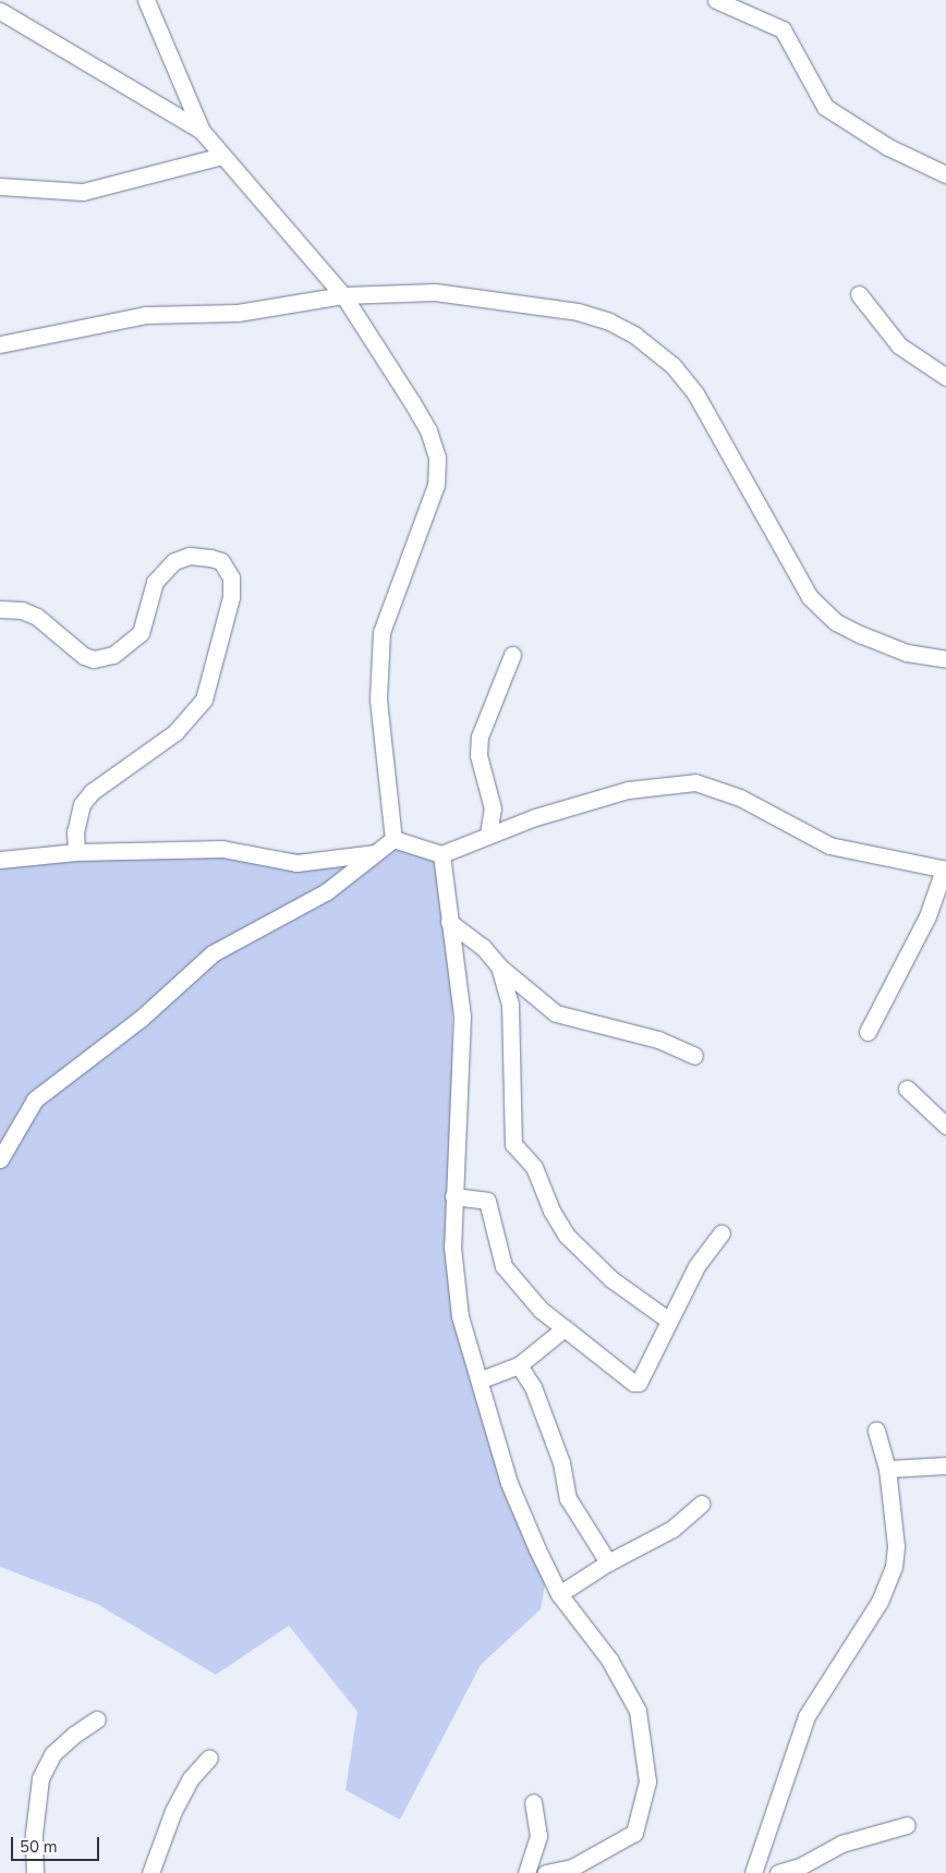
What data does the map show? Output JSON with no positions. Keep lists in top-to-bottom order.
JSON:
{
  "scale_bar": "50 m"
}
